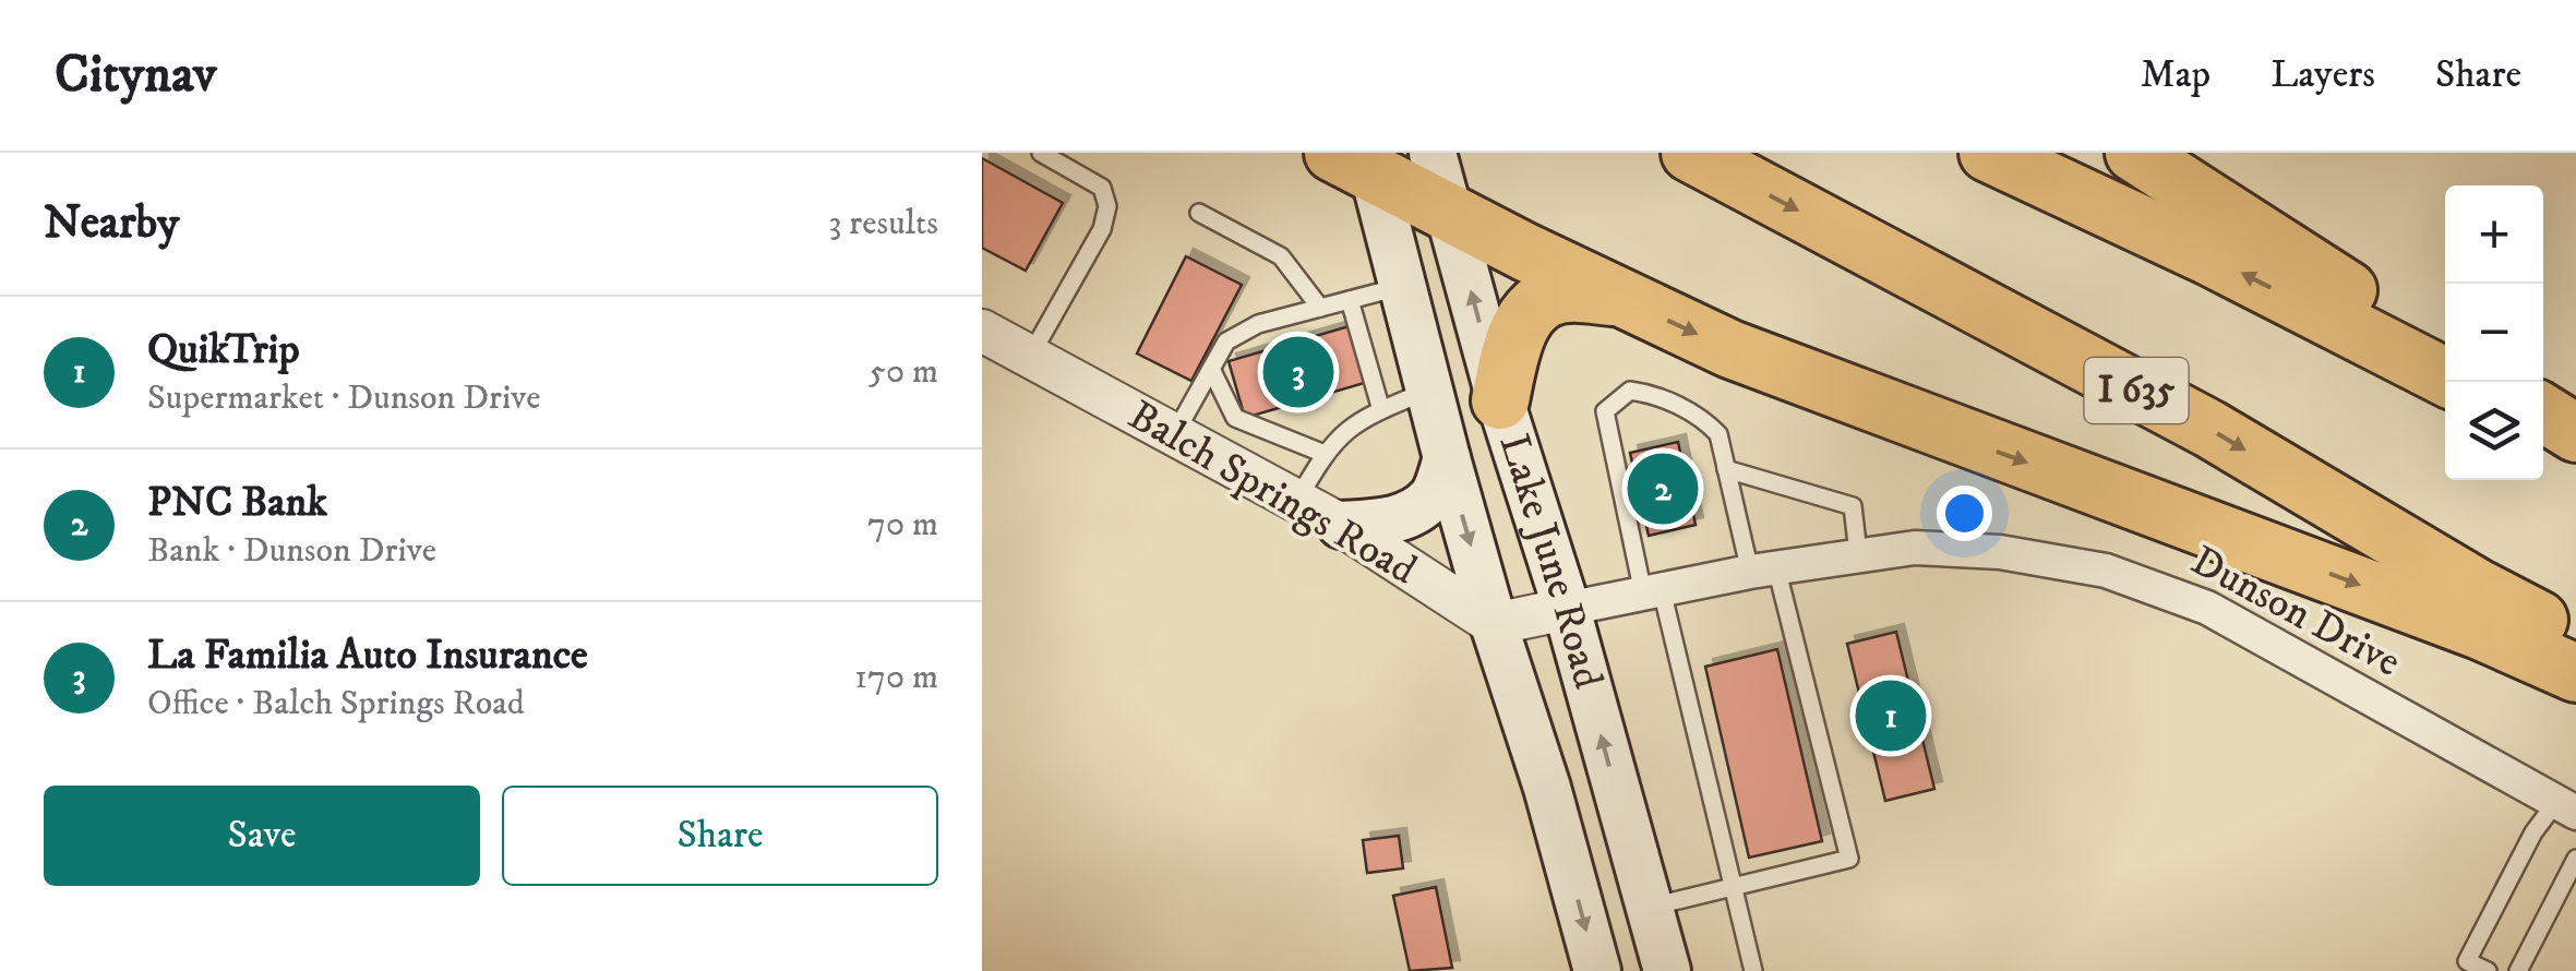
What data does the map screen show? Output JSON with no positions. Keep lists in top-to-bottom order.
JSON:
{
  "streets": {
    "highway": ["I 635"],
    "main road": ["Lake June Road"],
    "street": ["Balch Springs Road", "Dunson Drive"]
  },
  "crossings": [
    ["Balch Springs Road", "Lake June Road"],
    ["Lake June Road", "Dunson Drive"]
  ],
  "page": {
    "header": "Citynav",
    "nav": ["Map", "Layers", "Share"],
    "heading": ["Nearby", "3 results"],
    "map_buttons": ["+", "−"],
    "list": [
      {
        "mark": "1",
        "name": "QuikTrip",
        "note": "Supermarket · Dunson Drive",
        "value": "50 m"
      },
      {
        "mark": "2",
        "name": "PNC Bank",
        "note": "Bank · Dunson Drive",
        "value": "70 m"
      },
      {
        "mark": "3",
        "name": "La Familia Auto Insurance",
        "note": "Office · Balch Springs Road",
        "value": "170 m"
      }
    ],
    "pins": ["3", "2", "1"],
    "buttons": ["Save", "Share"]
  }
}
